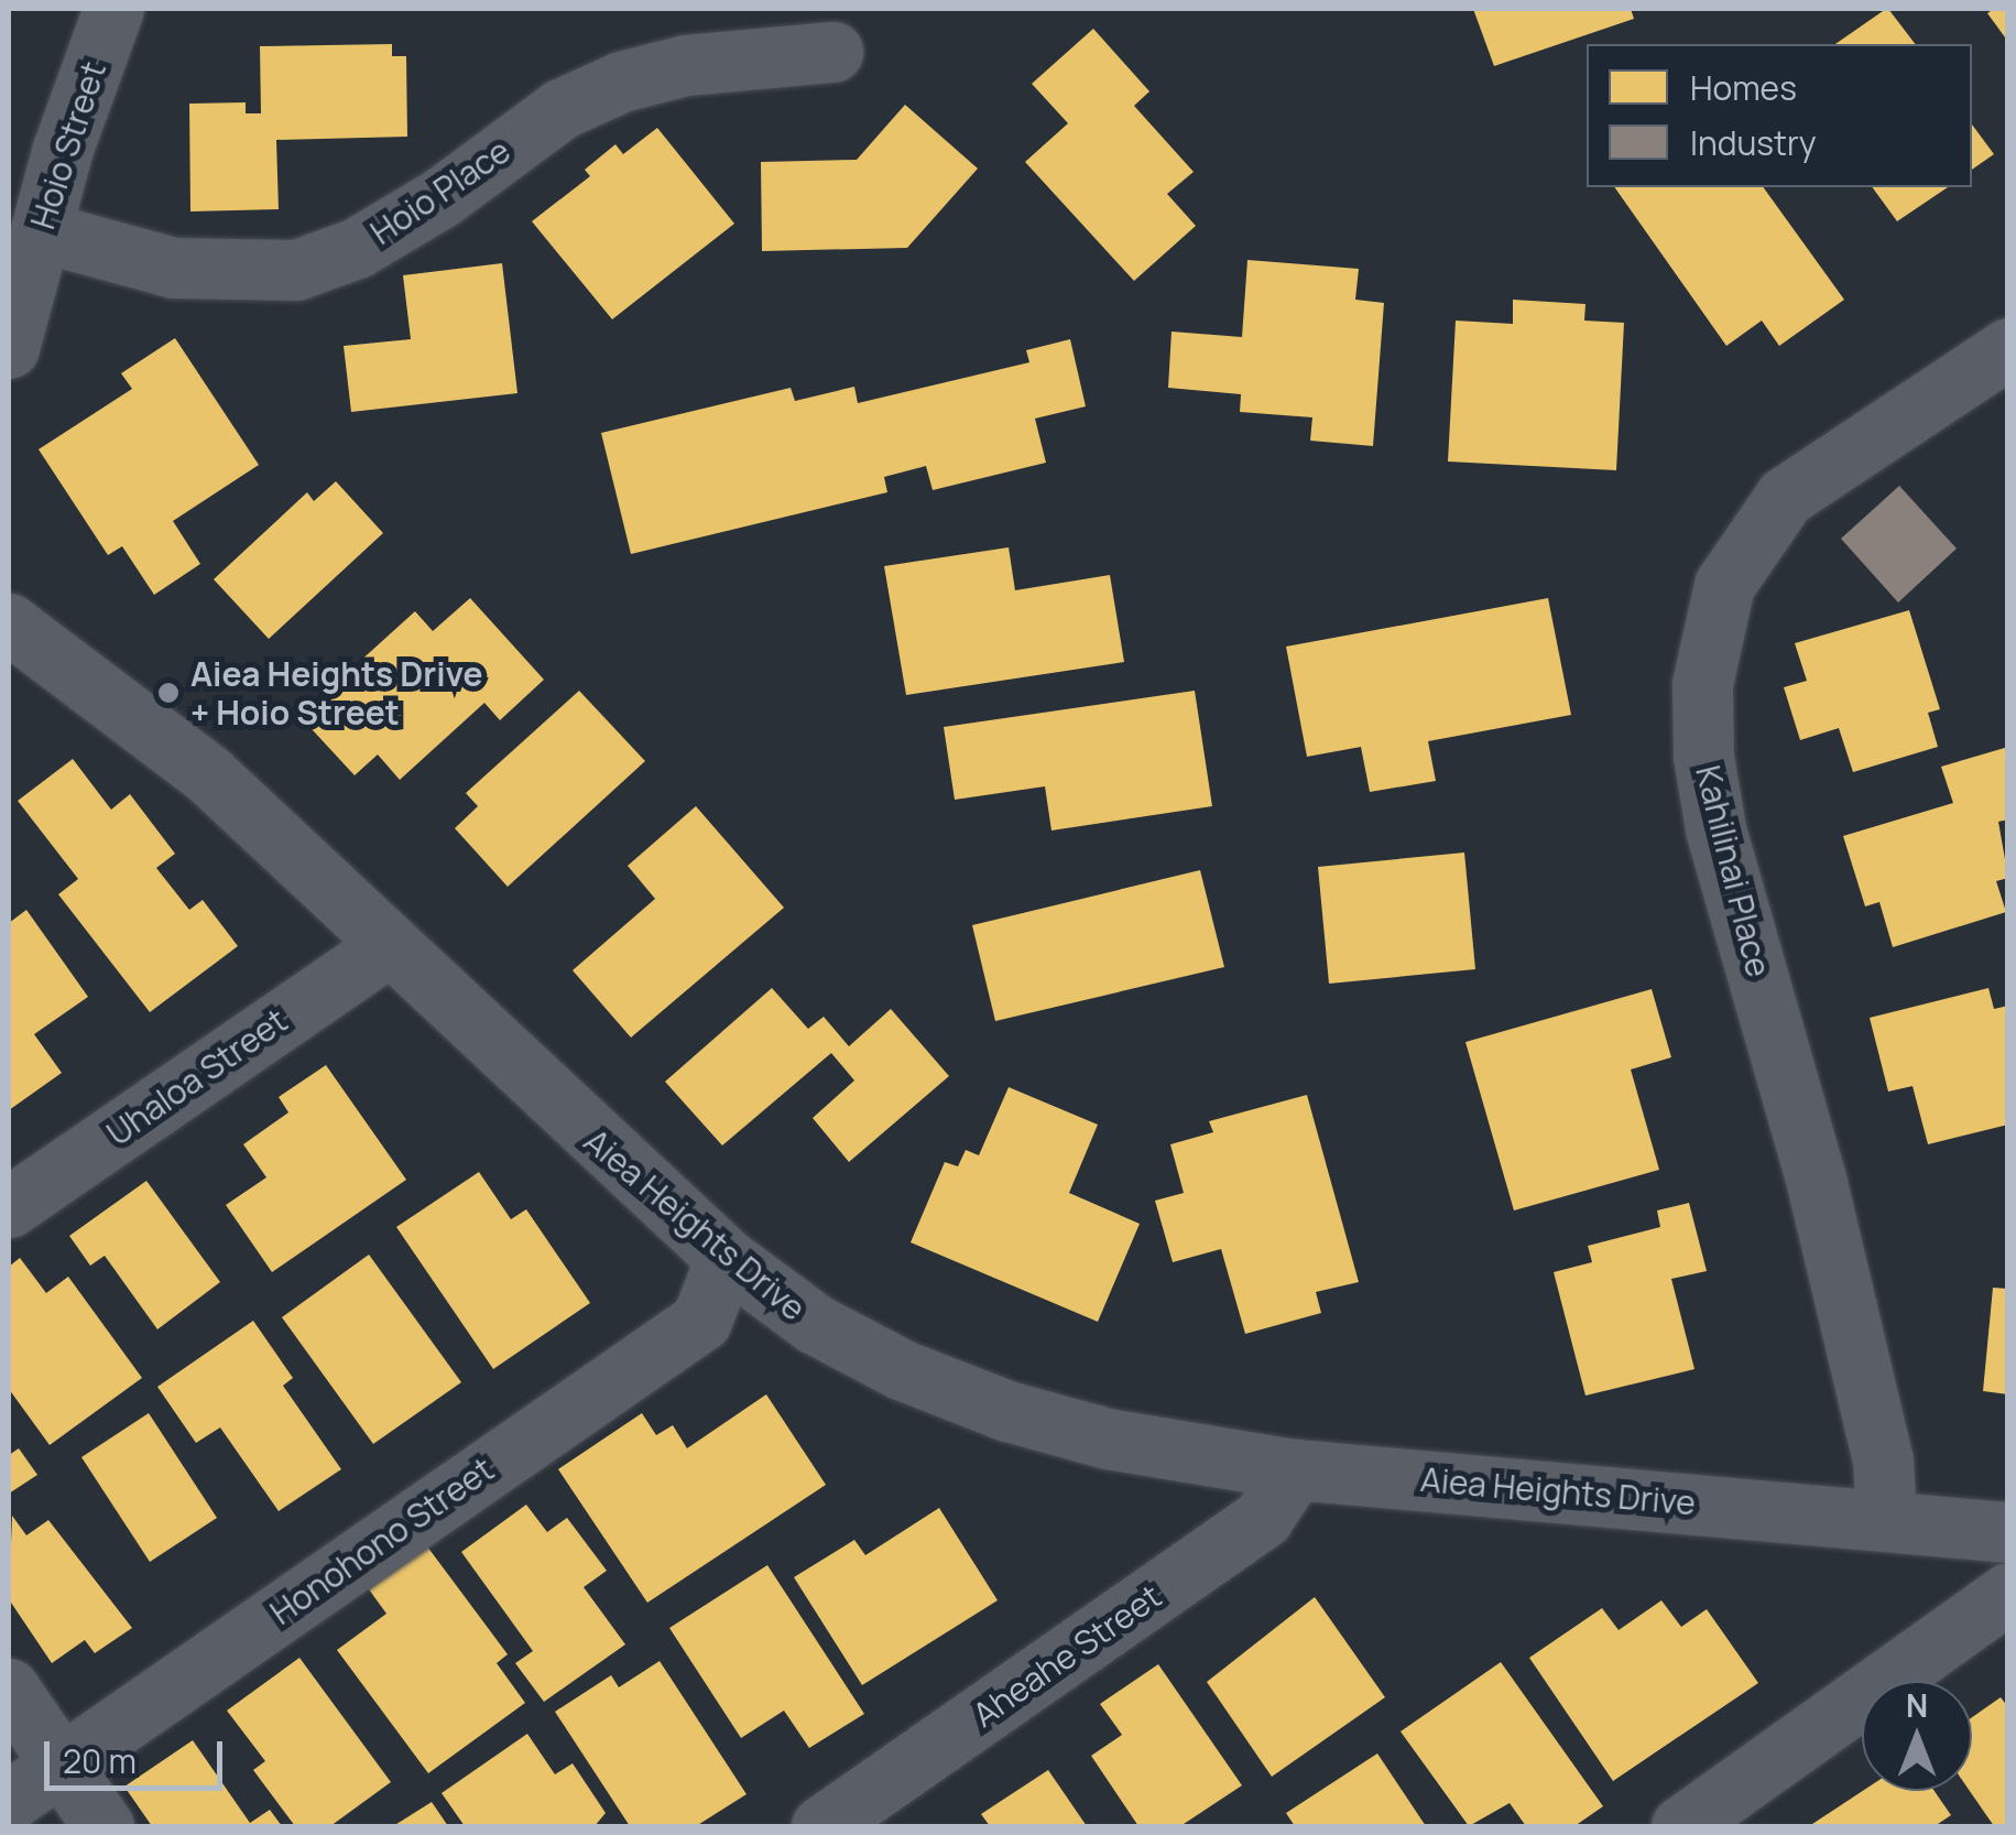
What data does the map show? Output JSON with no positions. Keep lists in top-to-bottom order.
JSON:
{
  "streets": {
    "street": [
      "Hoio Street",
      "Hoio Place",
      "Kahilinai Place",
      "Uhaloa Street",
      "Aiea Heights Drive",
      "Honohono Street",
      "Aheahe Street"
    ]
  },
  "crossings": [
    ["Hoio Street", "Hoio Place"],
    ["Kahilinai Place", "Aiea Heights Drive"],
    ["Uhaloa Street", "Aiea Heights Drive"],
    ["Aiea Heights Drive", "Honohono Street"],
    ["Aiea Heights Drive", "Aheahe Street"]
  ],
  "places": ["Aiea Heights Drive + Hoio Street"],
  "legend": ["Homes", "Industry"],
  "scale_bar": "20 m",
  "north": "top"
}
